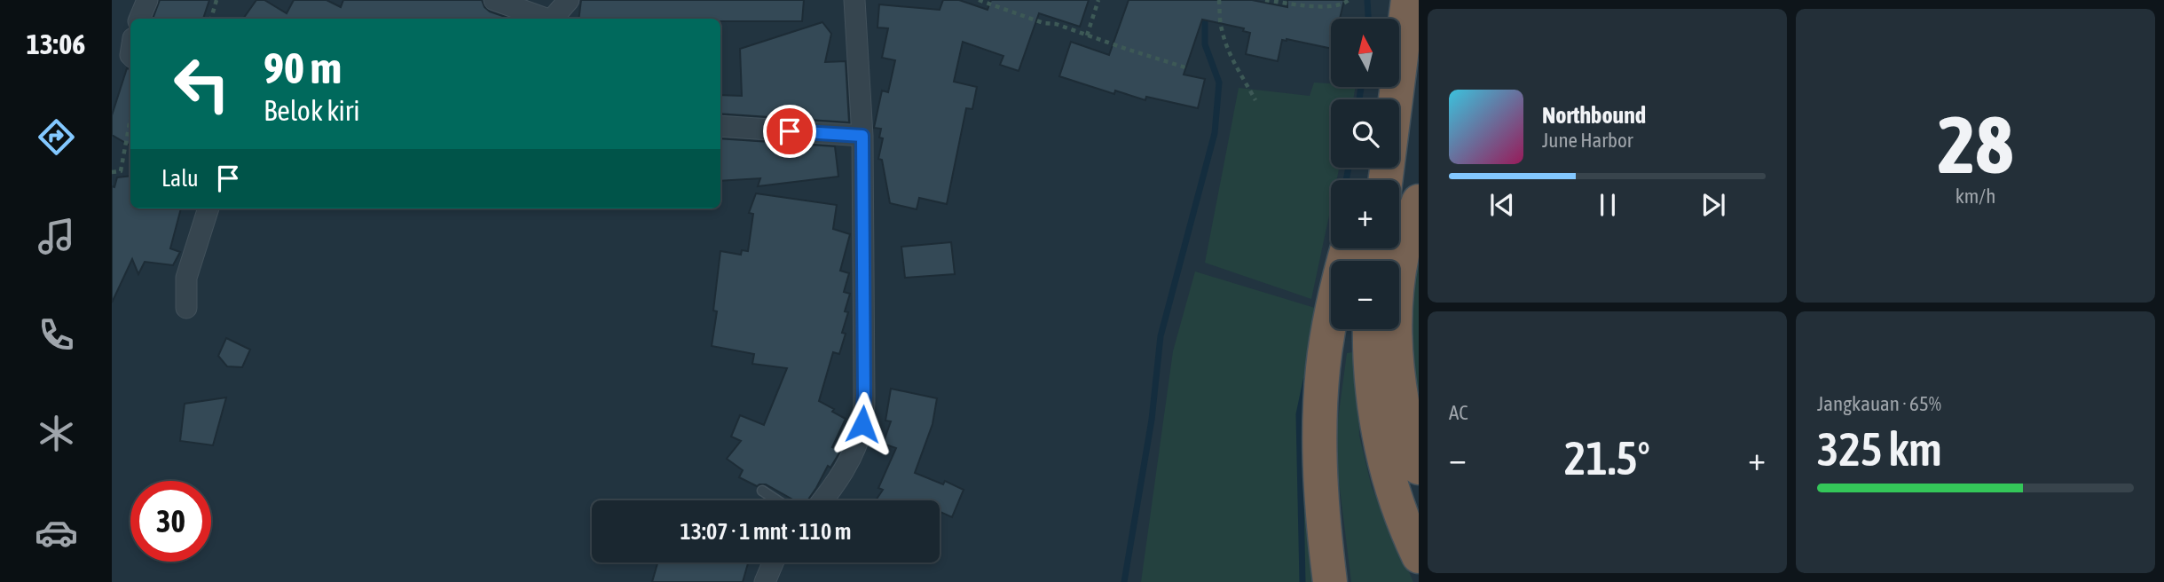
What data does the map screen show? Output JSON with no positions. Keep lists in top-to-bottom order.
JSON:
{
  "north": "top",
  "page": {
    "tabs": "13:06",
    "tile": [
      ["28", "km/h"],
      "AC",
      ["Jangkauan · 65%", "325 km"]
    ],
    "map_buttons": ["+", "−"],
    "turn": ["90 m", "Belok kiri"],
    "song": ["Northbound", "June Harbor"],
    "then": "Lalu",
    "heat": ["−", "21.5°", "+"],
    "limit": "30",
    "trip": "13:07 · 1 mnt · 110 m"
  }
}
